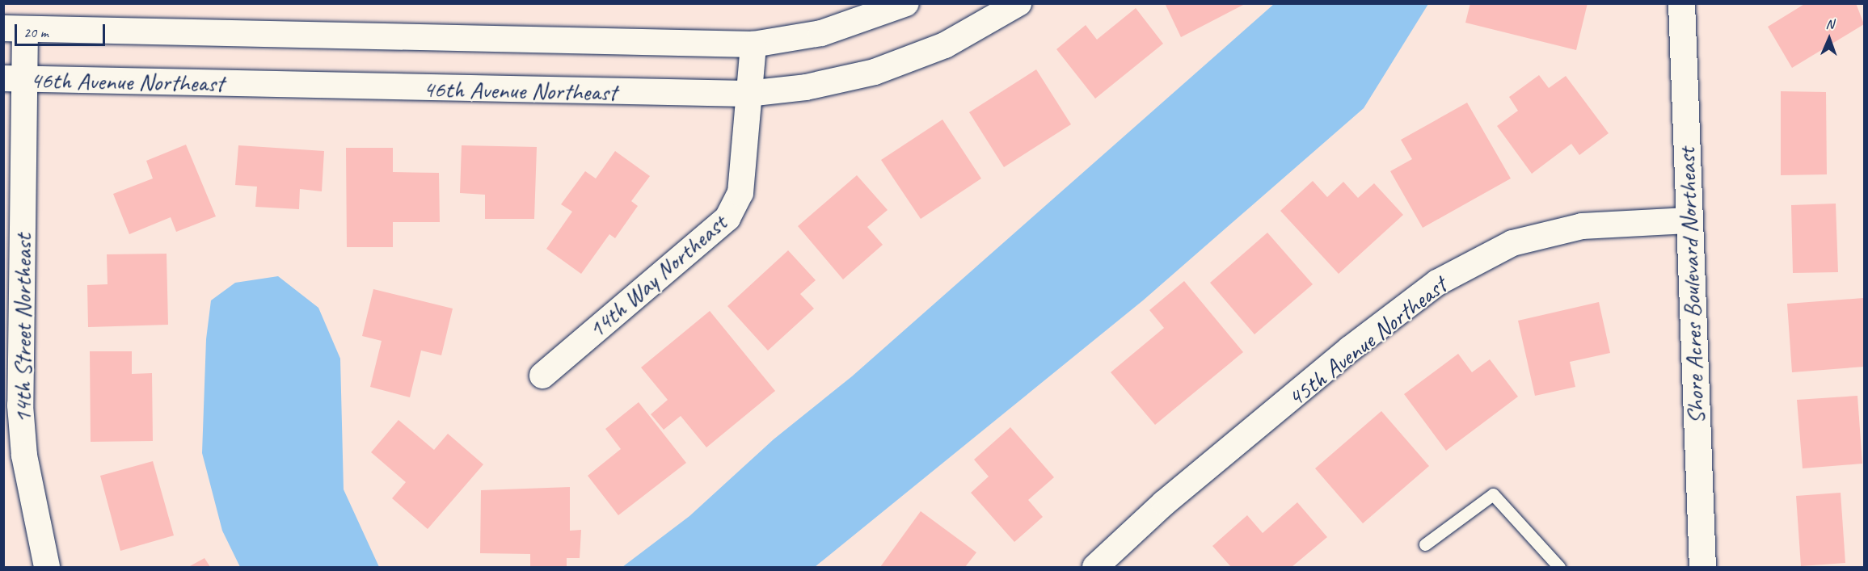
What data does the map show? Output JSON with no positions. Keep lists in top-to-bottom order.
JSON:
{
  "streets": {
    "street": [
      "46th Avenue Northeast",
      "14th Way Northeast",
      "Shore Acres Boulevard Northeast",
      "14th Street Northeast",
      "45th Avenue Northeast"
    ]
  },
  "crossings": [
    ["46th Avenue Northeast", "14th Way Northeast"],
    ["46th Avenue Northeast", "14th Street Northeast"],
    ["Shore Acres Boulevard Northeast", "45th Avenue Northeast"]
  ],
  "scale_bar": "20 m",
  "north": "top"
}
